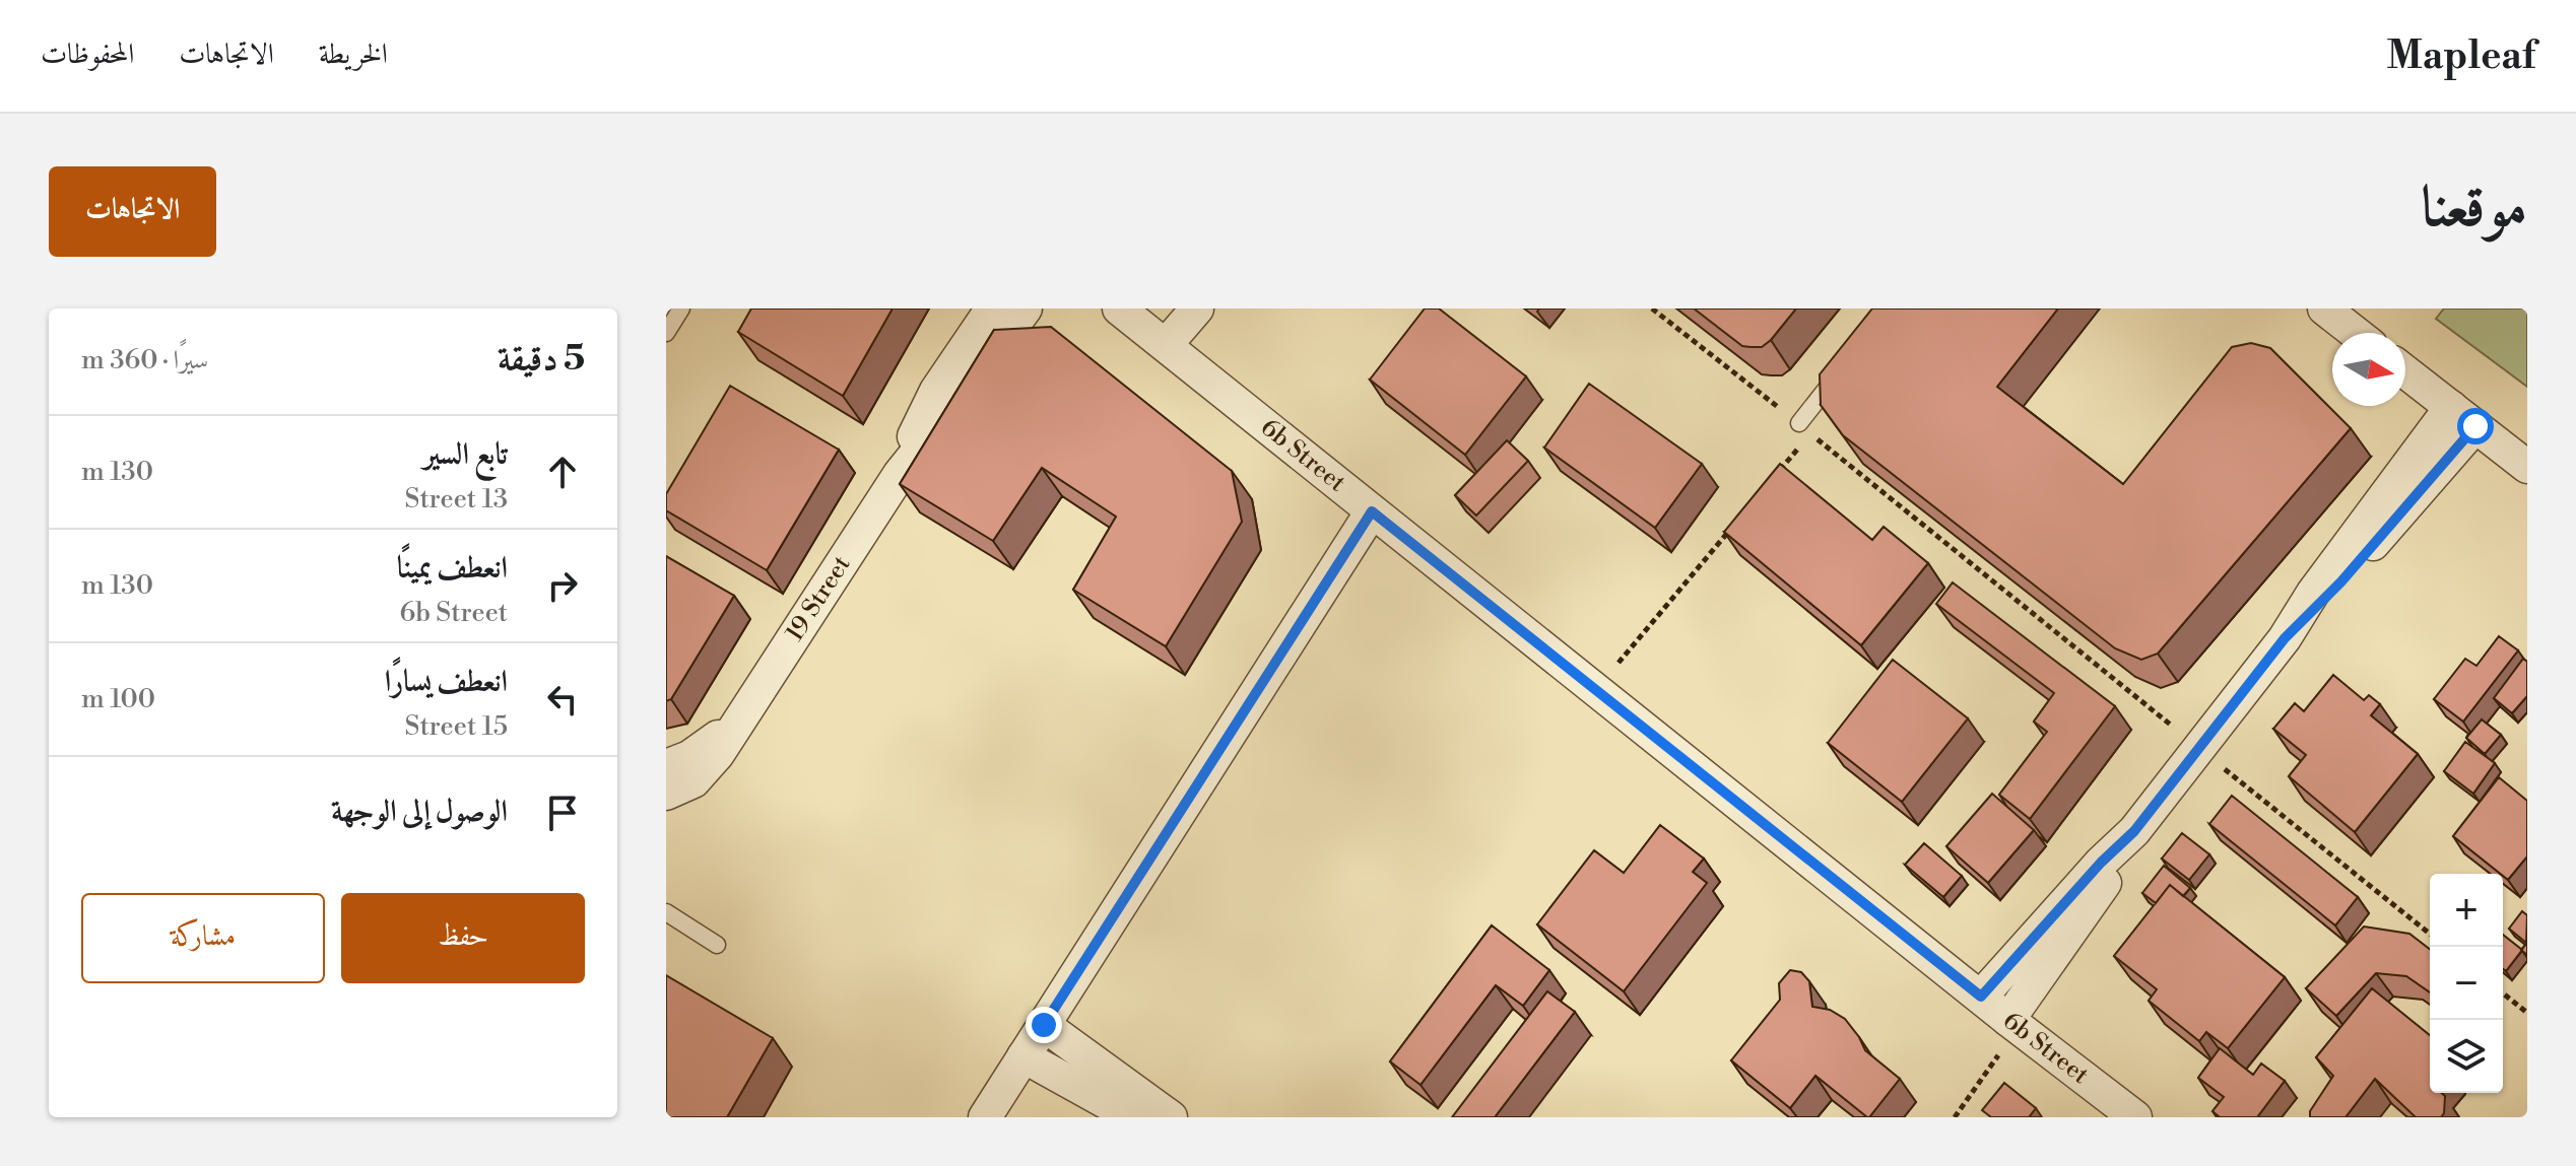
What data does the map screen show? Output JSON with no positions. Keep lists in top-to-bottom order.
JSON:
{
  "streets": {
    "street": ["6b Street", "19 Street"]
  },
  "north": "right",
  "page": {
    "header": "Mapleaf",
    "nav": ["الخريطة", "الاتجاهات", "المحفوظات"],
    "title": "موقعنا",
    "buttons": [
      "الاتجاهات",
      ["حفظ", "مشاركة"]
    ],
    "heading": ["5 دقيقة", "سيرًا · 360 m"],
    "list": [
      ["تابع السير", "13 Street", "130 m"],
      ["انعطف يمينًا", "6b Street", "130 m"],
      ["انعطف يسارًا", "15 Street", "100 m"],
      "الوصول إلى الوجهة"
    ],
    "map_buttons": ["+", "−"]
  }
}
